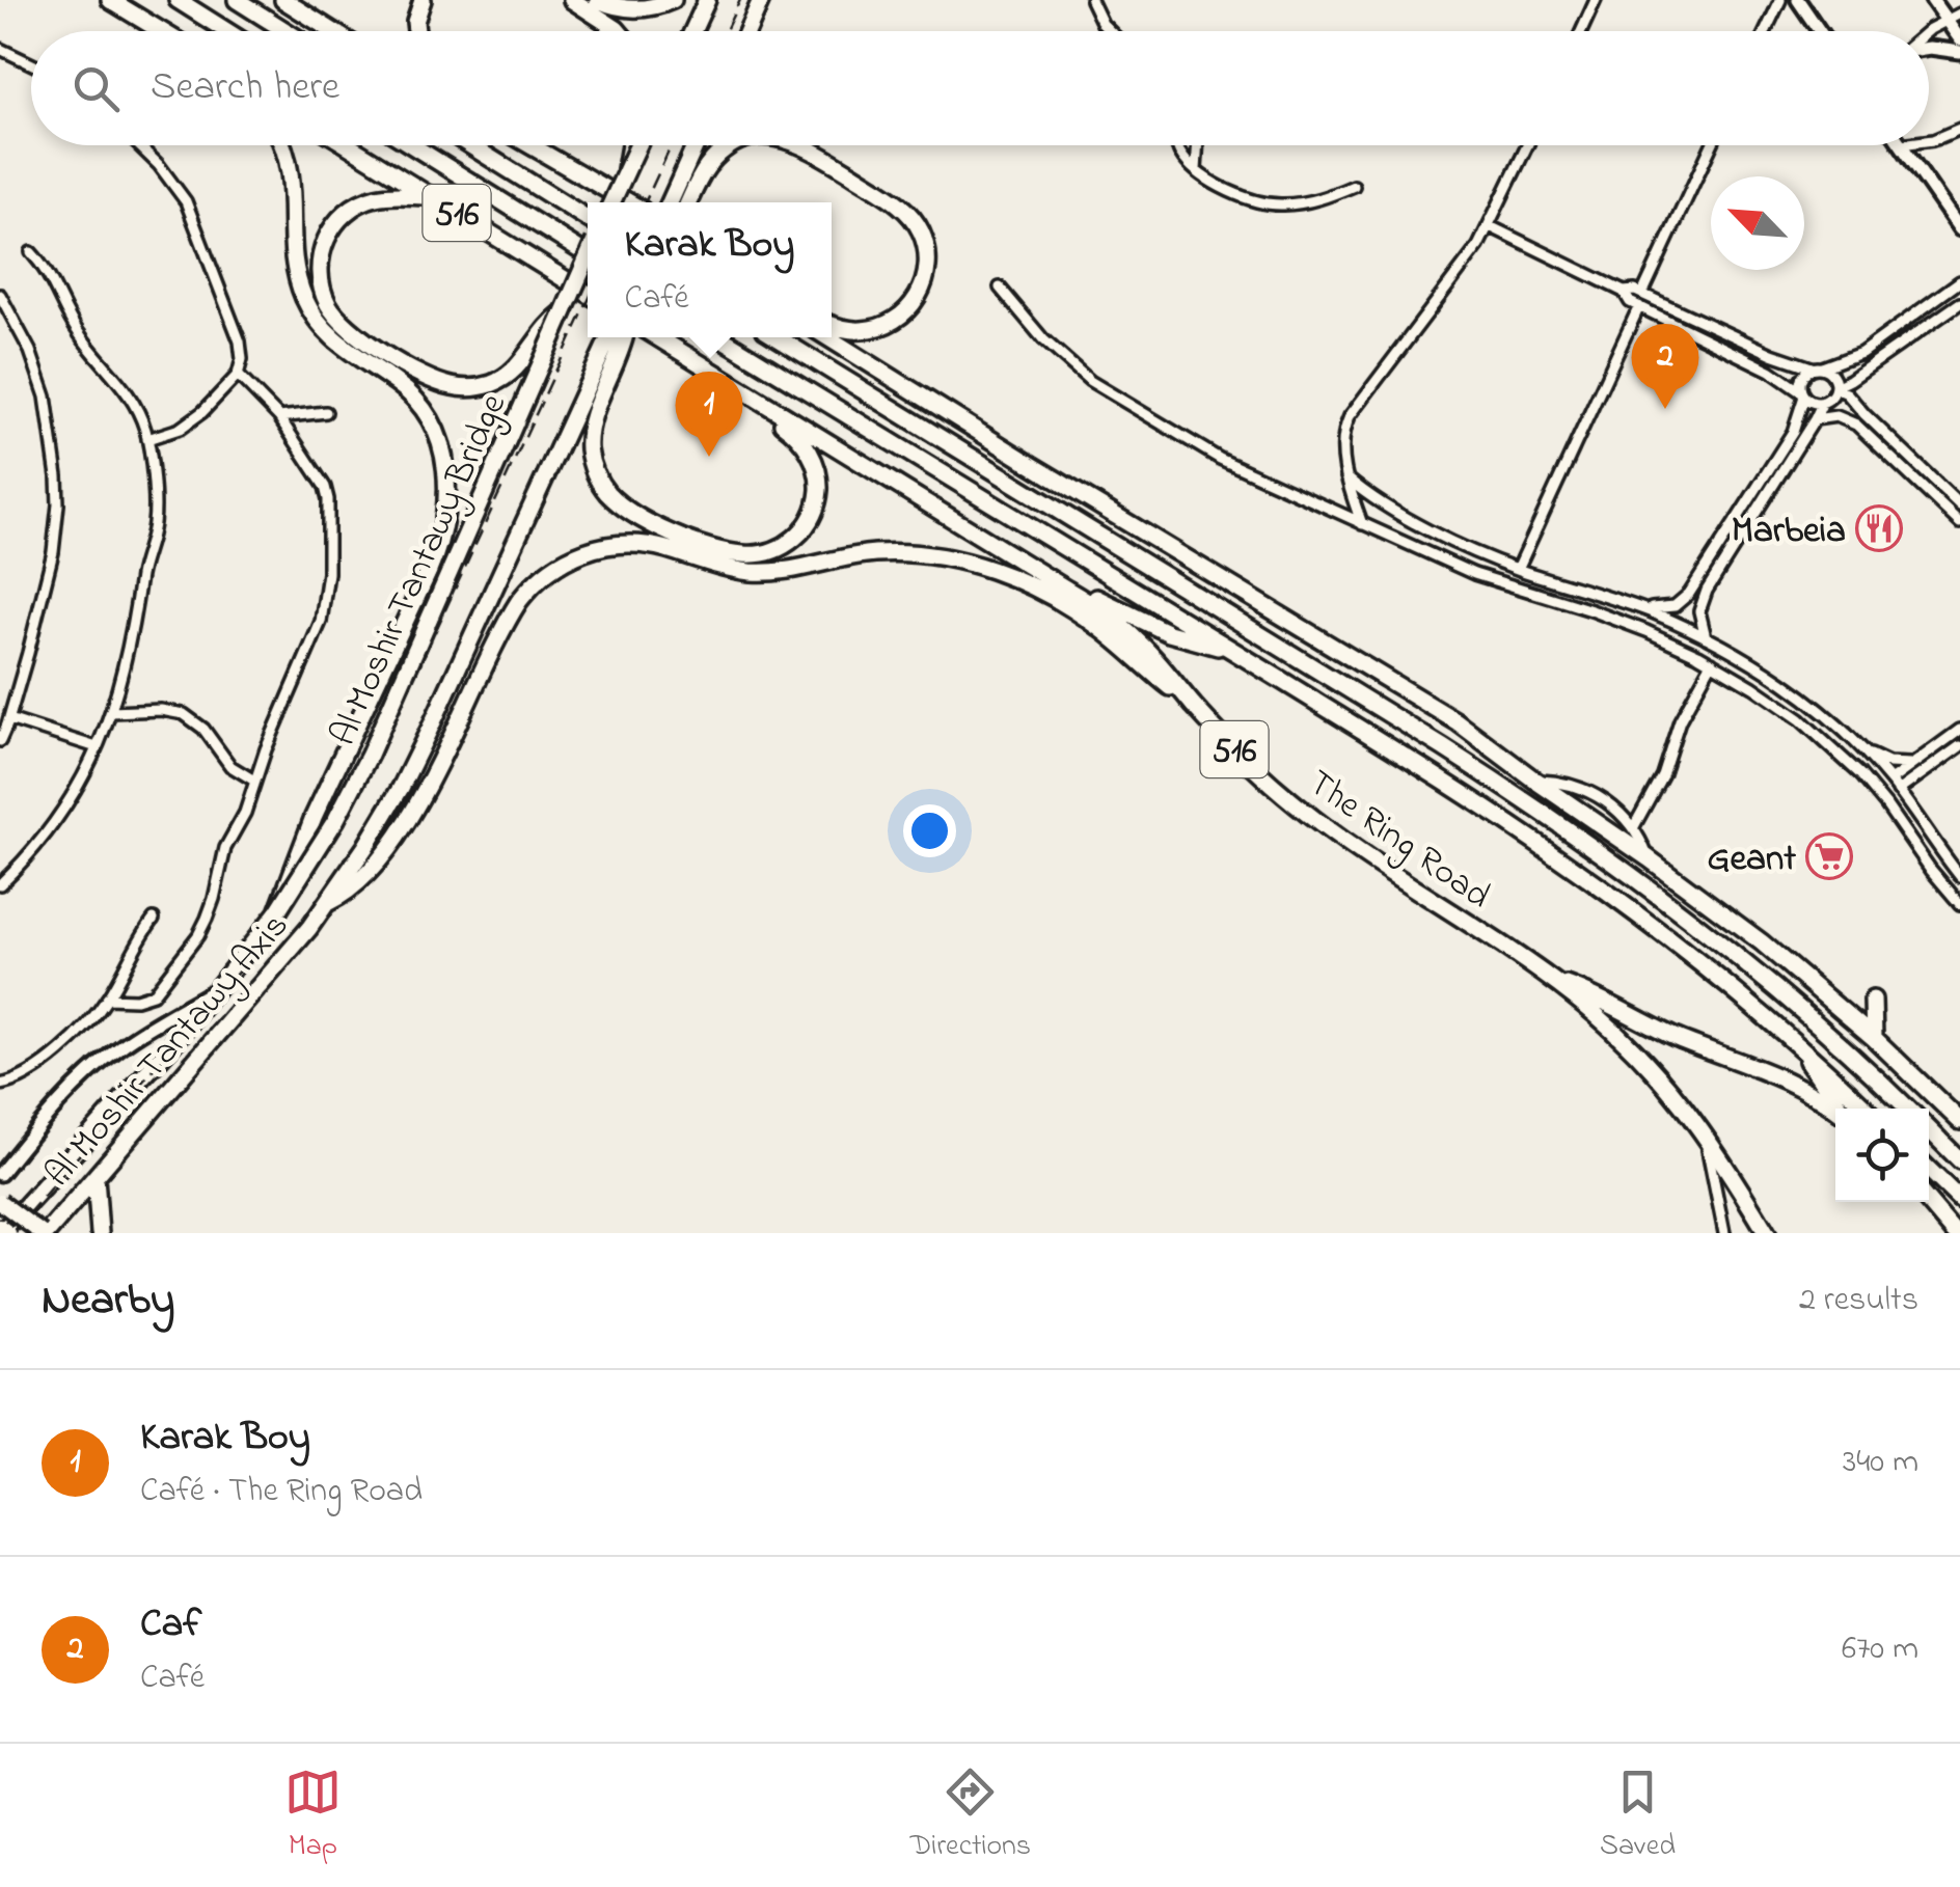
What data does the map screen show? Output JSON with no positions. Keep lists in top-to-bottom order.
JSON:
{
  "streets": {
    "highway": [
      "516",
      "Al Moshir Tantawy Bridge",
      "The Ring Road",
      "Al Moshir Tantawy Axis"
    ]
  },
  "crossings": [
    ["516", "The Ring Road"],
    ["Al Moshir Tantawy Bridge", "Al Moshir Tantawy Axis"]
  ],
  "places": {
    "restaurant": ["Marbeia"],
    "supermarket": ["Geant"]
  },
  "north": "top left",
  "page": {
    "search": "Search here",
    "popup": ["Karak Boy", "Café"],
    "pins": ["2", "1"],
    "heading": ["Nearby", "2 results"],
    "list": [
      {
        "mark": "1",
        "name": "Karak Boy",
        "note": "Café · The Ring Road",
        "value": "340 m"
      },
      {
        "mark": "2",
        "name": "Caf",
        "note": "Café",
        "value": "670 m"
      }
    ],
    "nav": ["Map", "Directions", "Saved"]
  }
}
